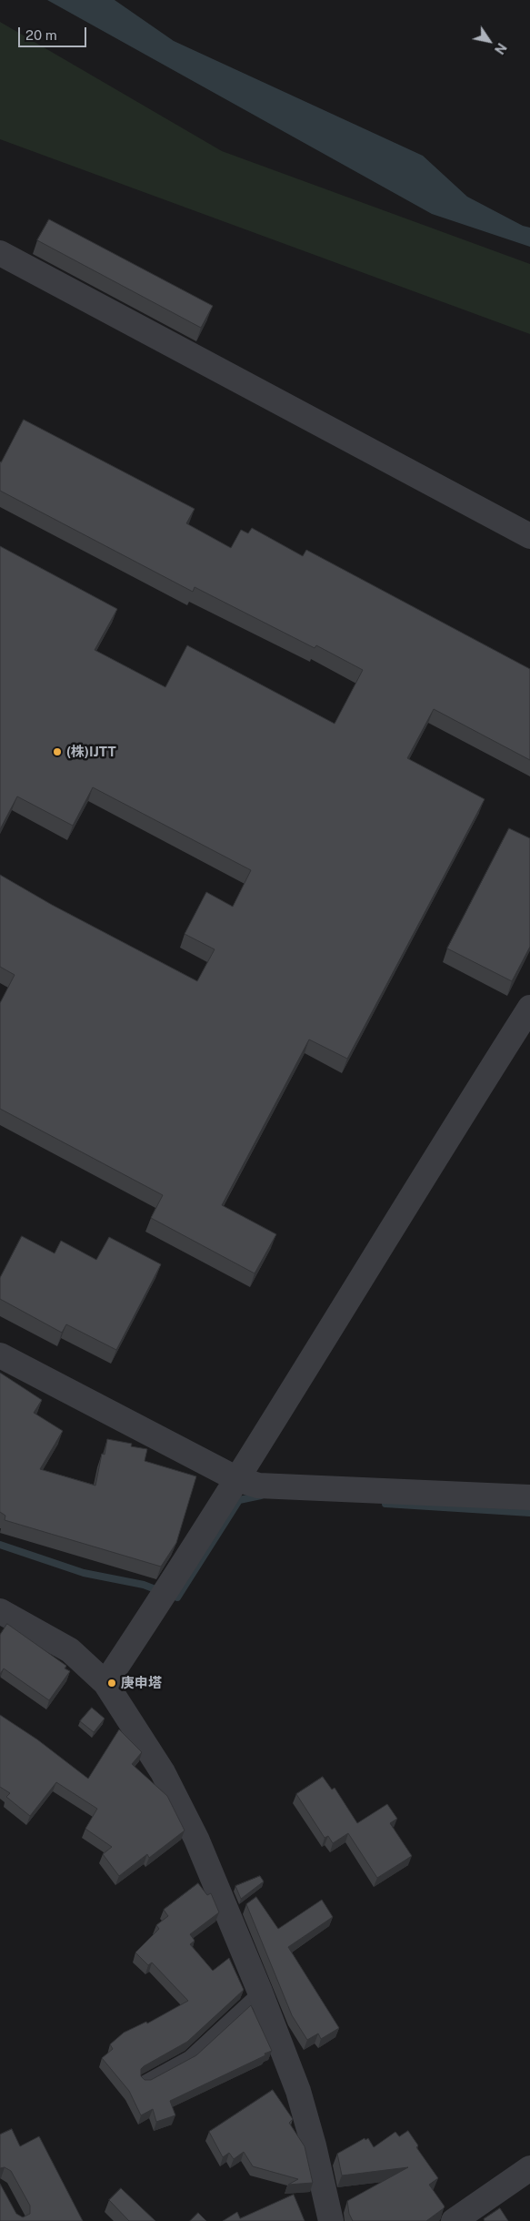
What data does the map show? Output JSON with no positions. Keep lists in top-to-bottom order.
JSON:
{
  "places": ["(株)IJTT", "庚申塔"],
  "scale_bar": "20 m",
  "north": "bottom right"
}
